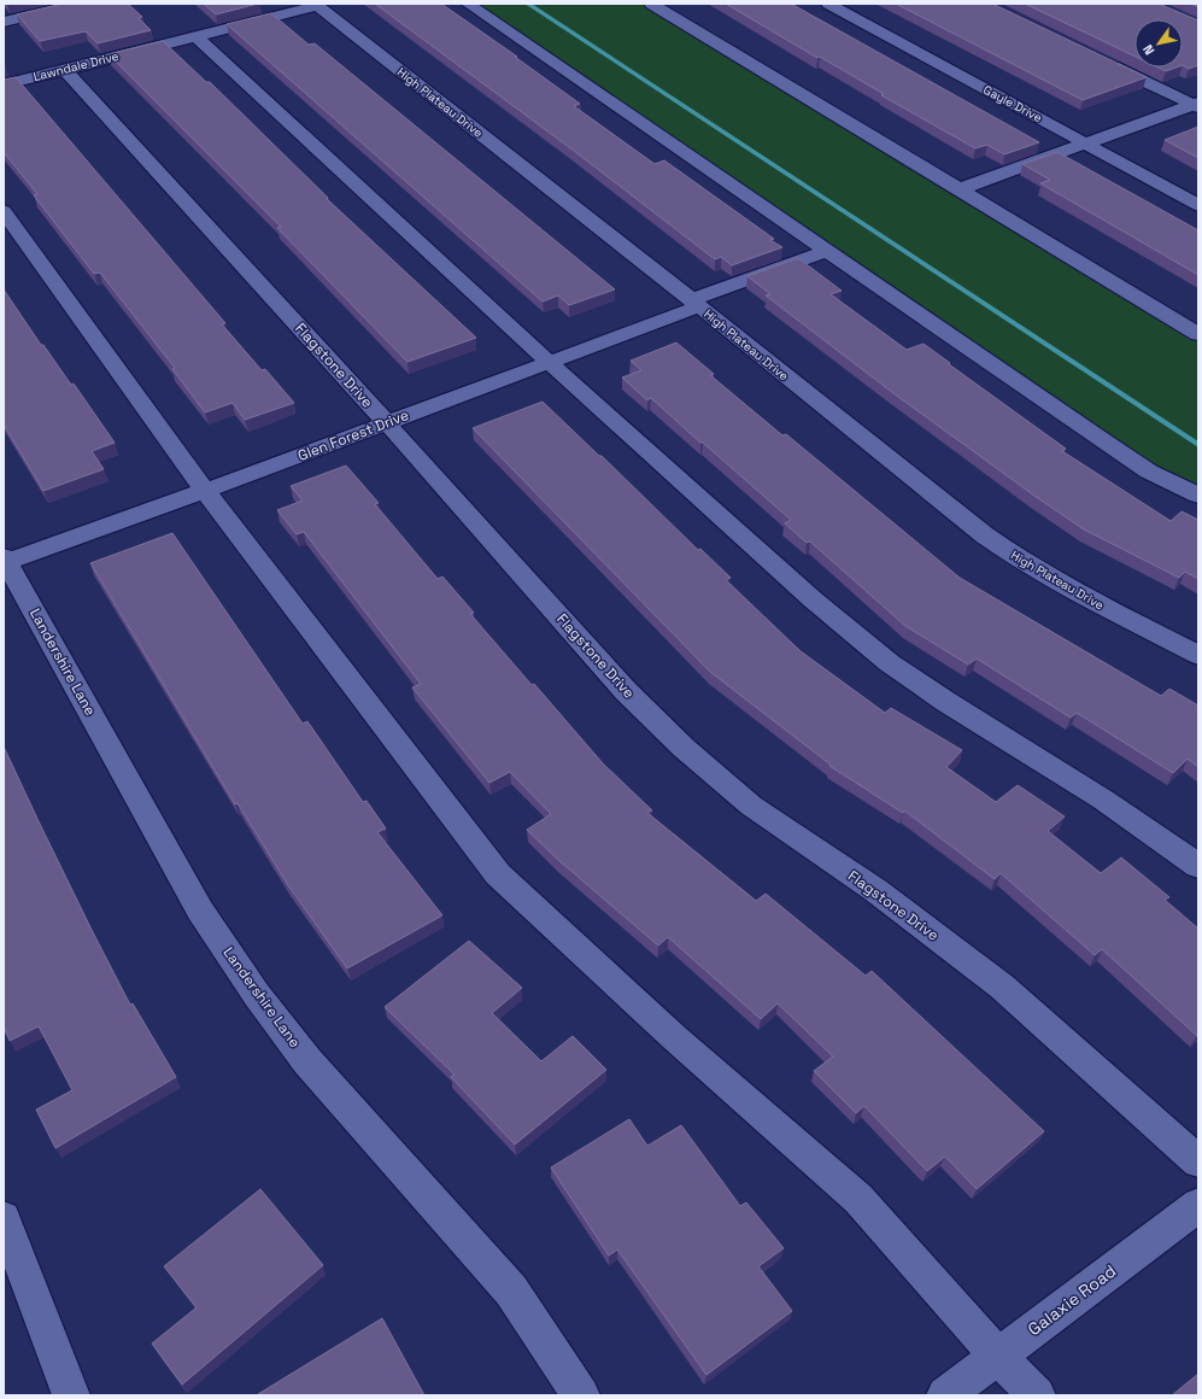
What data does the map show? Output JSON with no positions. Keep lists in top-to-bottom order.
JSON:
{
  "streets": {
    "street": [
      "Lawndale Drive",
      "High Plateau Drive",
      "Gayle Drive",
      "Flagstone Drive",
      "Glen Forest Drive",
      "Landershire Lane",
      "Galaxie Road"
    ]
  },
  "crossings": [
    ["Lawndale Drive", "High Plateau Drive"],
    ["Lawndale Drive", "Flagstone Drive"],
    ["High Plateau Drive", "Glen Forest Drive"],
    ["Flagstone Drive", "Glen Forest Drive"],
    ["Glen Forest Drive", "Landershire Lane"]
  ],
  "north": "bottom left"
}
